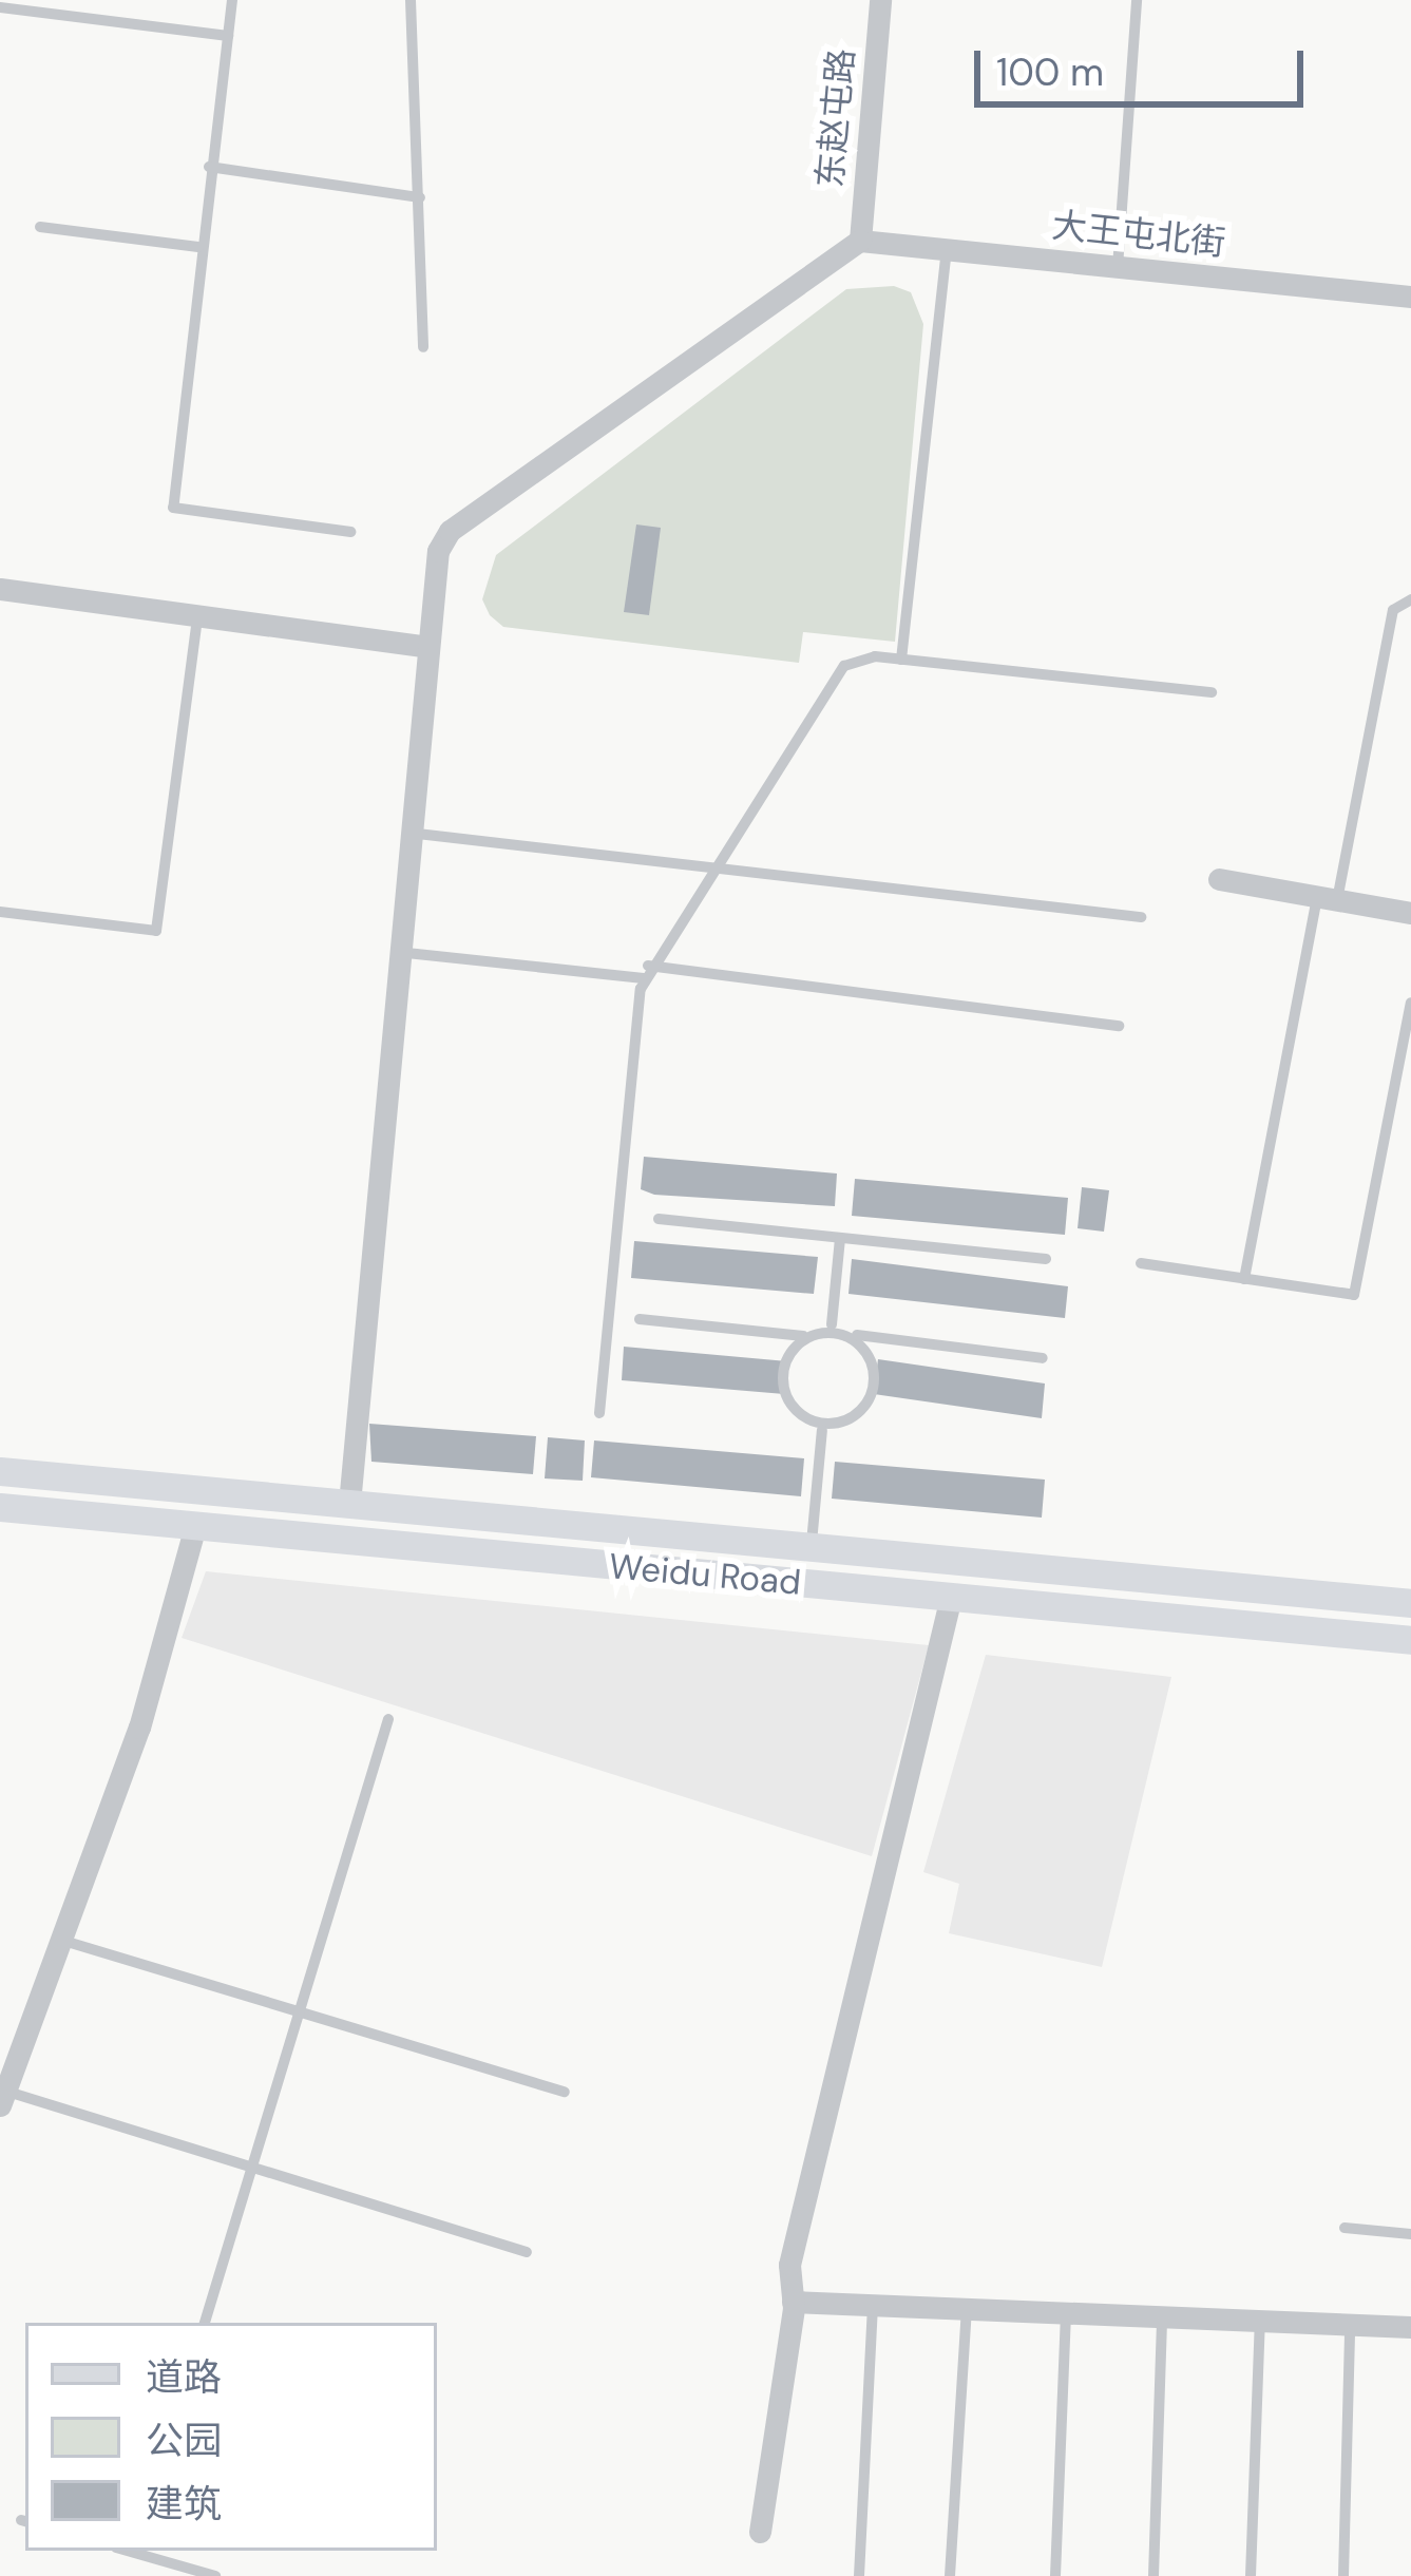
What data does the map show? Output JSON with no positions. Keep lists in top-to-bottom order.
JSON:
{
  "streets": {
    "main road": ["Weidu Road"],
    "street": ["东赵屯路", "大王屯北街"]
  },
  "crossings": [
    ["东赵屯路", "大王屯北街"]
  ],
  "legend": ["道路", "公园", "建筑"],
  "scale_bar": "100 m"
}
